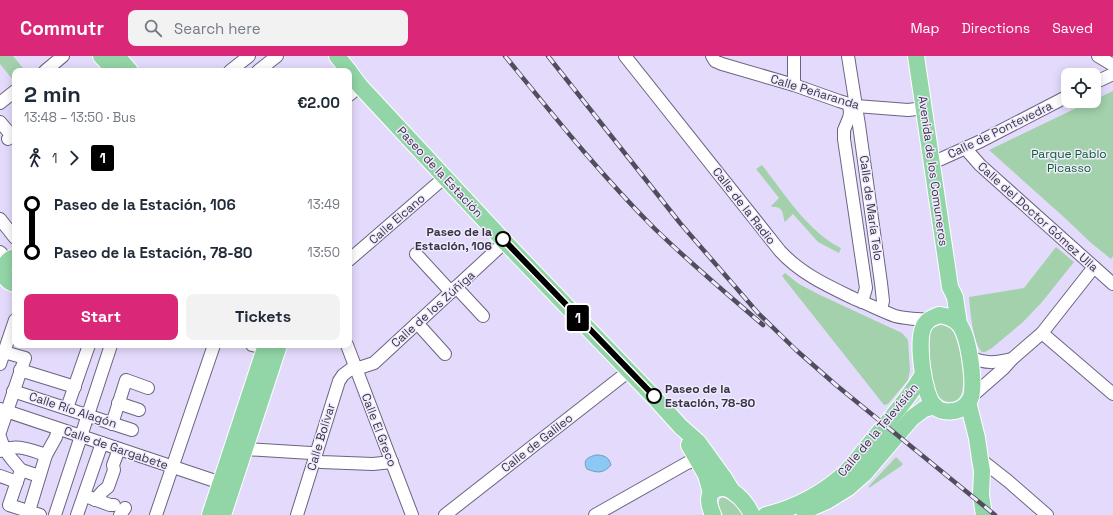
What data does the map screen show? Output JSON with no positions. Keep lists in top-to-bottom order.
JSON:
{
  "streets": {
    "main road": ["Avenida de los Comuneros", "Paseo de la Estación", "Calle de la Televisión"],
    "street": [
      "Calle Peñaranda",
      "Calle de Pontevedra",
      "Calle de la Radio",
      "Calle de María Telo",
      "Calle del Doctor Gómez Ulla",
      "Calle Elcano",
      "Calle de los Zúñiga",
      "Calle Río Alagón",
      "Calle El Greco",
      "Calle Bolívar",
      "Calle de Galileo",
      "Calle de Gargabete"
    ]
  },
  "crossings": [
    ["Calle Peñaranda", "Avenida de los Comuneros"],
    ["Calle Peñaranda", "Calle de María Telo"],
    ["Calle de Pontevedra", "Avenida de los Comuneros"],
    ["Calle de Pontevedra", "Calle del Doctor Gómez Ulla"],
    ["Avenida de los Comuneros", "Calle de la Radio"],
    ["Paseo de la Estación", "Calle Elcano"],
    ["Paseo de la Estación", "Calle de los Zúñiga"],
    ["Paseo de la Estación", "Calle de Galileo"],
    ["Calle de la Radio", "Calle de María Telo"],
    ["Calle de los Zúñiga", "Calle El Greco"],
    ["Calle de los Zúñiga", "Calle Bolívar"],
    ["Calle El Greco", "Calle Bolívar"]
  ],
  "parks": ["Parque Pablo Picasso"],
  "places": ["Paseo de la Estación, 106", "Paseo de la Estación, 78-80"],
  "lines": ["bus line 1"],
  "page": {
    "header": "Commutr",
    "search": "Search here",
    "nav": ["Map", "Directions", "Saved"],
    "on_map": "1",
    "heading": ["2 min", "13:48 – 13:50 · Bus", "€2.00"],
    "legs": ["1", "1"],
    "list": [
      {
        "name": "Paseo de la Estación, 106",
        "value": "13:49"
      },
      {
        "name": "Paseo de la Estación, 78-80",
        "value": "13:50"
      }
    ],
    "buttons": ["Start", "Tickets"]
  }
}
